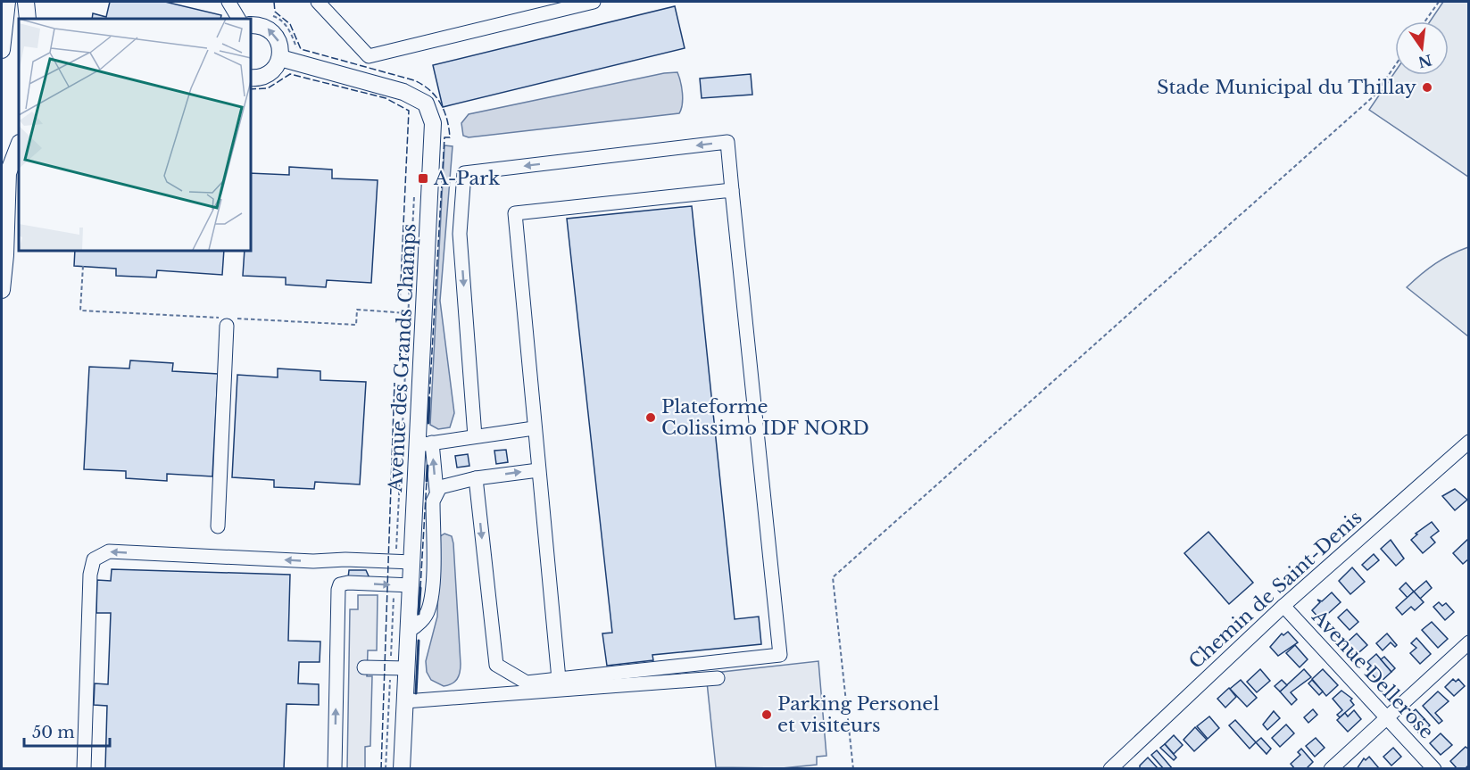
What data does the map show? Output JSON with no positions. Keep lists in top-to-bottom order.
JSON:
{
  "streets": {
    "main road": ["Avenue des Grands Champs"],
    "street": ["Chemin de Saint-Denis", "Avenue Dellerose"]
  },
  "crossings": [
    ["Chemin de Saint-Denis", "Avenue Dellerose"]
  ],
  "places": {
    "other": ["Stade Municipal du Thillay", "Plateforme Colissimo IDF NORD", "Parking Personel et visiteurs"],
    "transit": ["A-Park"]
  },
  "scale_bar": "50 m",
  "north": "bottom"
}
